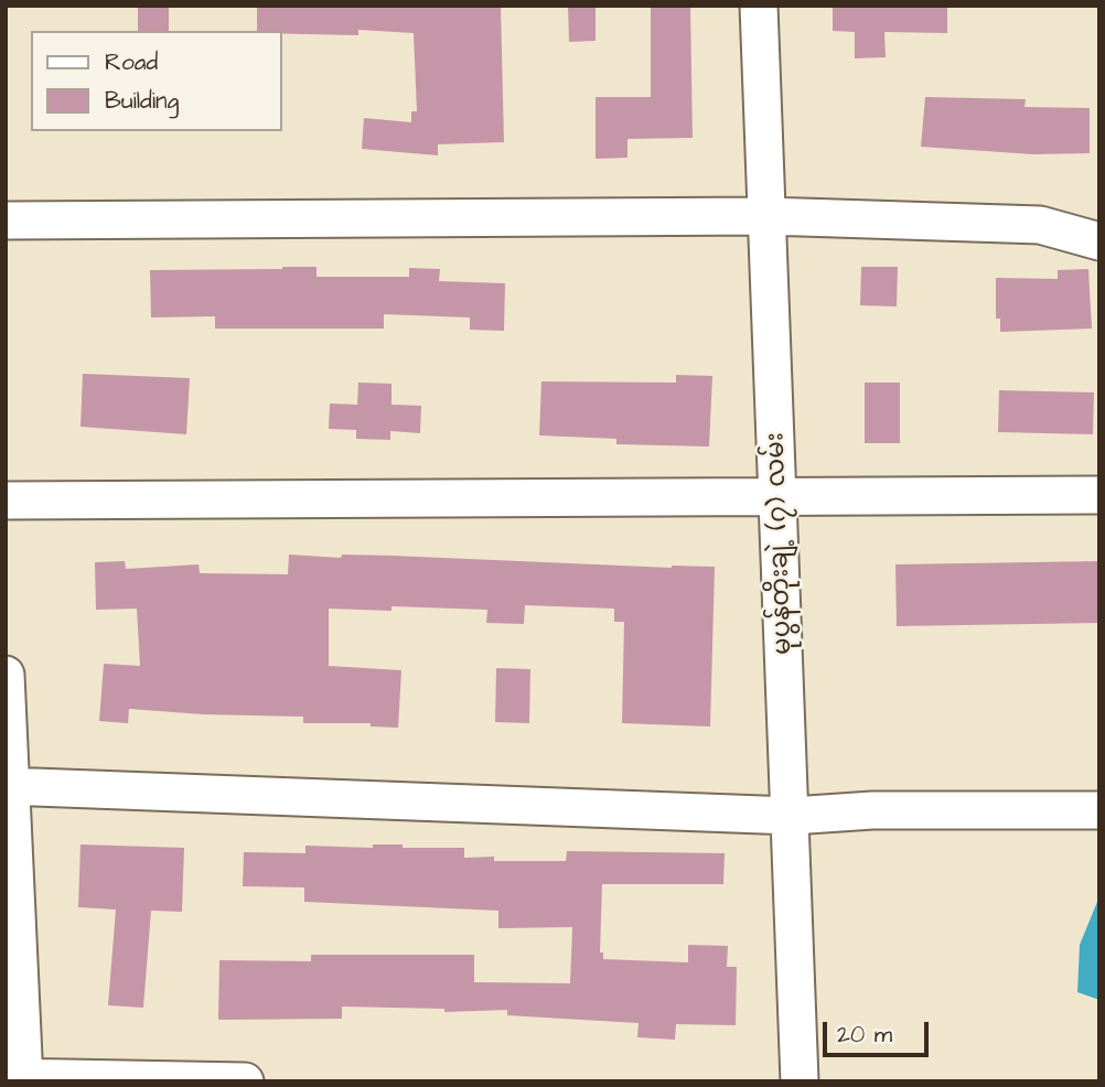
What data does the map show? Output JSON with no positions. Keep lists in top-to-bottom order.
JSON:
{
  "streets": {
    "street": ["မုပွန်တိုးချဲ့ (၇) လမ်း"]
  },
  "legend": ["Road", "Building"],
  "scale_bar": "20 m"
}
